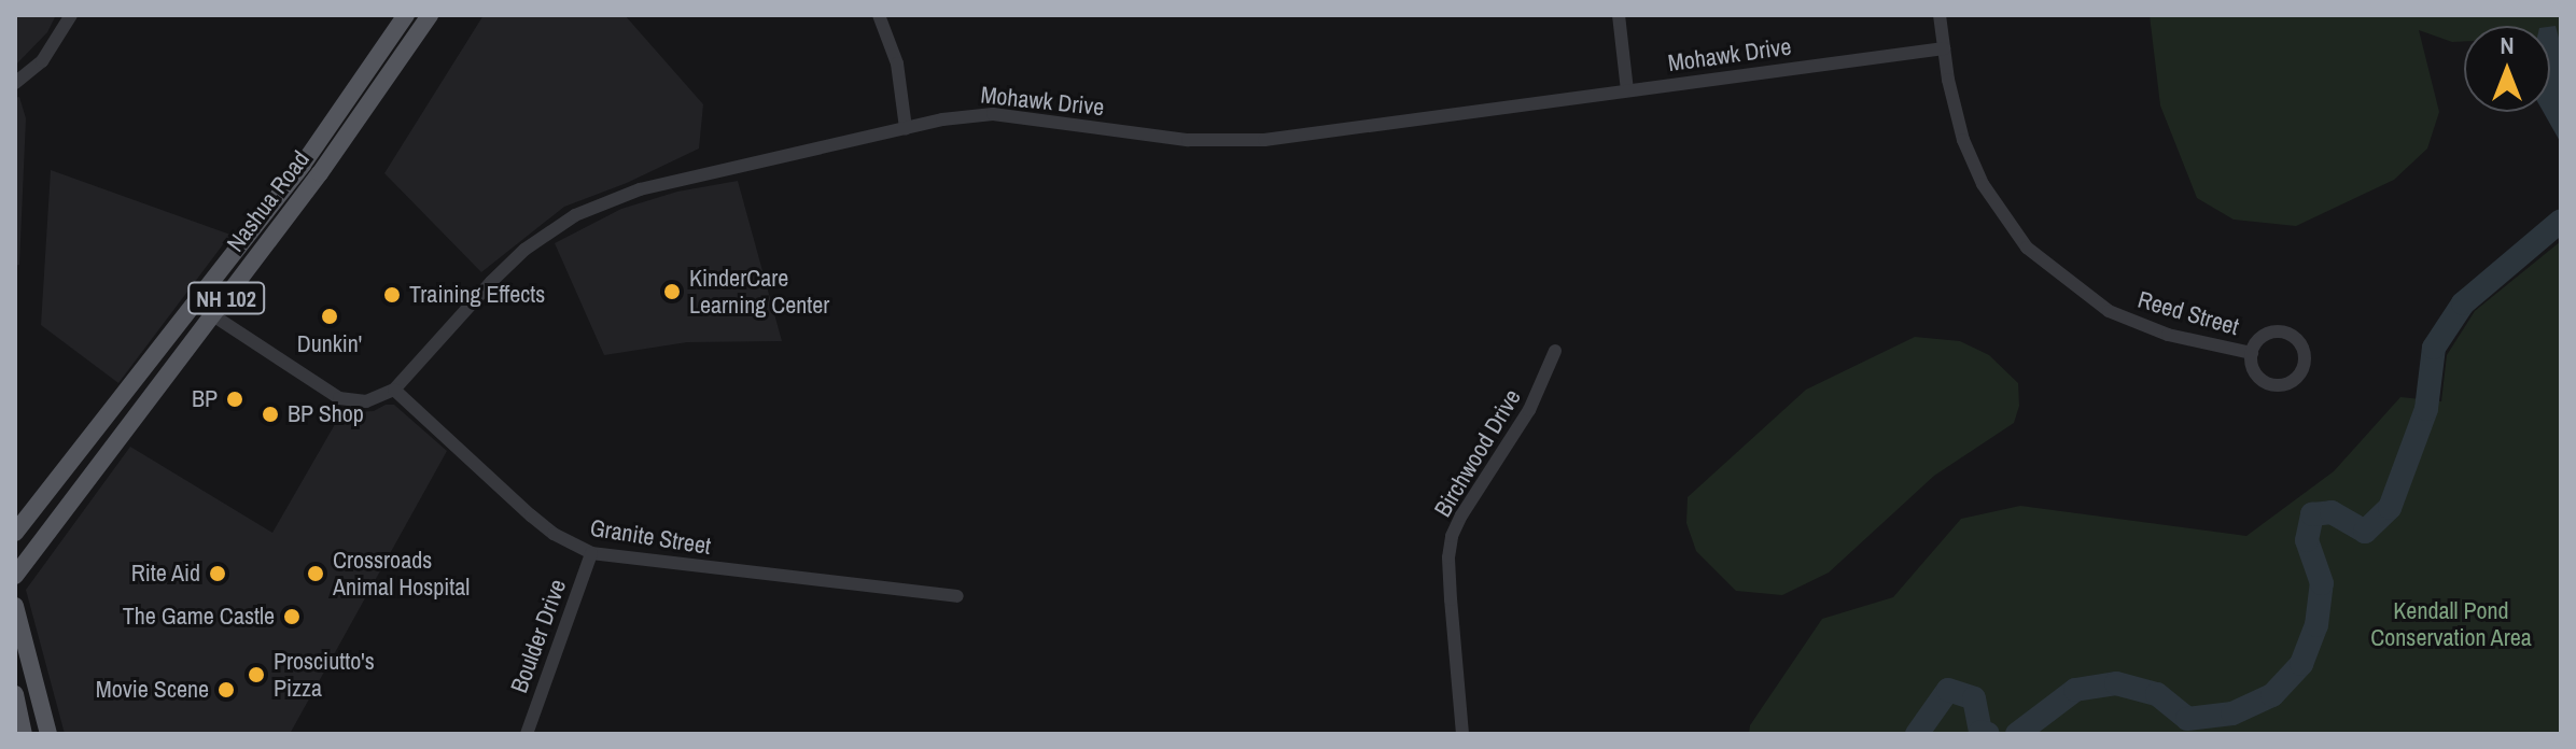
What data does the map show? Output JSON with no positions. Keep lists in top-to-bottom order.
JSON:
{
  "streets": {
    "main road": ["Nashua Road", "NH 102"],
    "street": [
      "Mohawk Drive",
      "Reed Street",
      "Birchwood Drive",
      "Granite Street",
      "Boulder Drive"
    ]
  },
  "crossings": [
    ["Mohawk Drive", "Reed Street"],
    ["Mohawk Drive", "Granite Street"],
    ["Granite Street", "Boulder Drive"]
  ],
  "parks": ["Kendall Pond Conservation Area"],
  "places": [
    "KinderCare Learning Center",
    "Training Effects",
    "Dunkin'",
    "BP",
    "BP Shop",
    "Rite Aid",
    "Crossroads Animal Hospital",
    "The Game Castle",
    "Prosciutto's Pizza",
    "Movie Scene"
  ],
  "north": "top"
}
